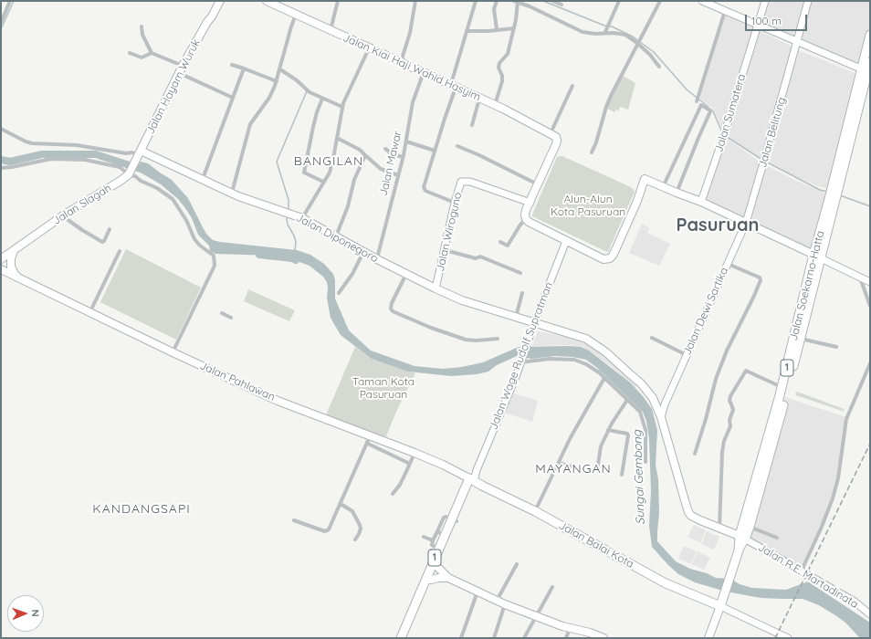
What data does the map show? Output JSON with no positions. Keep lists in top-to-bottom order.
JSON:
{
  "streets": {
    "highway": ["Jalan Soekarno-Hatta", "1", "Jalan Balai Kota"],
    "main road": [
      "Jalan Kiai Haji Wahid Hasyim",
      "Jalan Hayam Wuruk",
      "Jalan Slagah",
      "Jalan Diponegoro",
      "Jalan Pahlawan"
    ],
    "street": [
      "Jalan Sumatera",
      "Jalan Belitung",
      "Jalan Mawar",
      "Jalan Wiroguno",
      "Jalan Dewi Sartika",
      "Jalan Wage Rudolf Supratman",
      "Jalan R.E. Martadinata"
    ]
  },
  "crossings": [
    ["Jalan Kiai Haji Wahid Hasyim", "Jalan Mawar"],
    ["Jalan Hayam Wuruk", "Jalan Slagah"],
    ["Jalan Hayam Wuruk", "Jalan Diponegoro"],
    ["Jalan Belitung", "Jalan Dewi Sartika"],
    ["Jalan Mawar", "Jalan Diponegoro"],
    ["Jalan Slagah", "Jalan Diponegoro"],
    ["Jalan Wiroguno", "Jalan Diponegoro"],
    ["Jalan Diponegoro", "Jalan Soekarno-Hatta"],
    ["Jalan Diponegoro", "Jalan Dewi Sartika"],
    ["Jalan Diponegoro", "Jalan Wage Rudolf Supratman"],
    ["Jalan Diponegoro", "1"],
    ["Jalan Diponegoro", "Jalan R.E. Martadinata"],
    ["Jalan Soekarno-Hatta", "1"],
    ["Jalan Soekarno-Hatta", "Jalan R.E. Martadinata"],
    ["Jalan Wage Rudolf Supratman", "1"],
    ["Jalan Wage Rudolf Supratman", "Jalan Pahlawan"],
    ["Jalan Wage Rudolf Supratman", "Jalan Balai Kota"],
    ["1", "Jalan Pahlawan"],
    ["1", "Jalan Balai Kota"],
    ["1", "Jalan R.E. Martadinata"],
    ["Jalan Pahlawan", "Jalan Balai Kota"]
  ],
  "districts": [
    "BANGILAN",
    "Pasuruan",
    "MAYANGAN",
    "KANDANGSAPI"
  ],
  "water": ["Sungai Gembong"],
  "parks": ["Alun-Alun Kota Pasuruan", "Taman Kota Pasuruan"],
  "scale_bar": "100 m",
  "north": "right"
}
